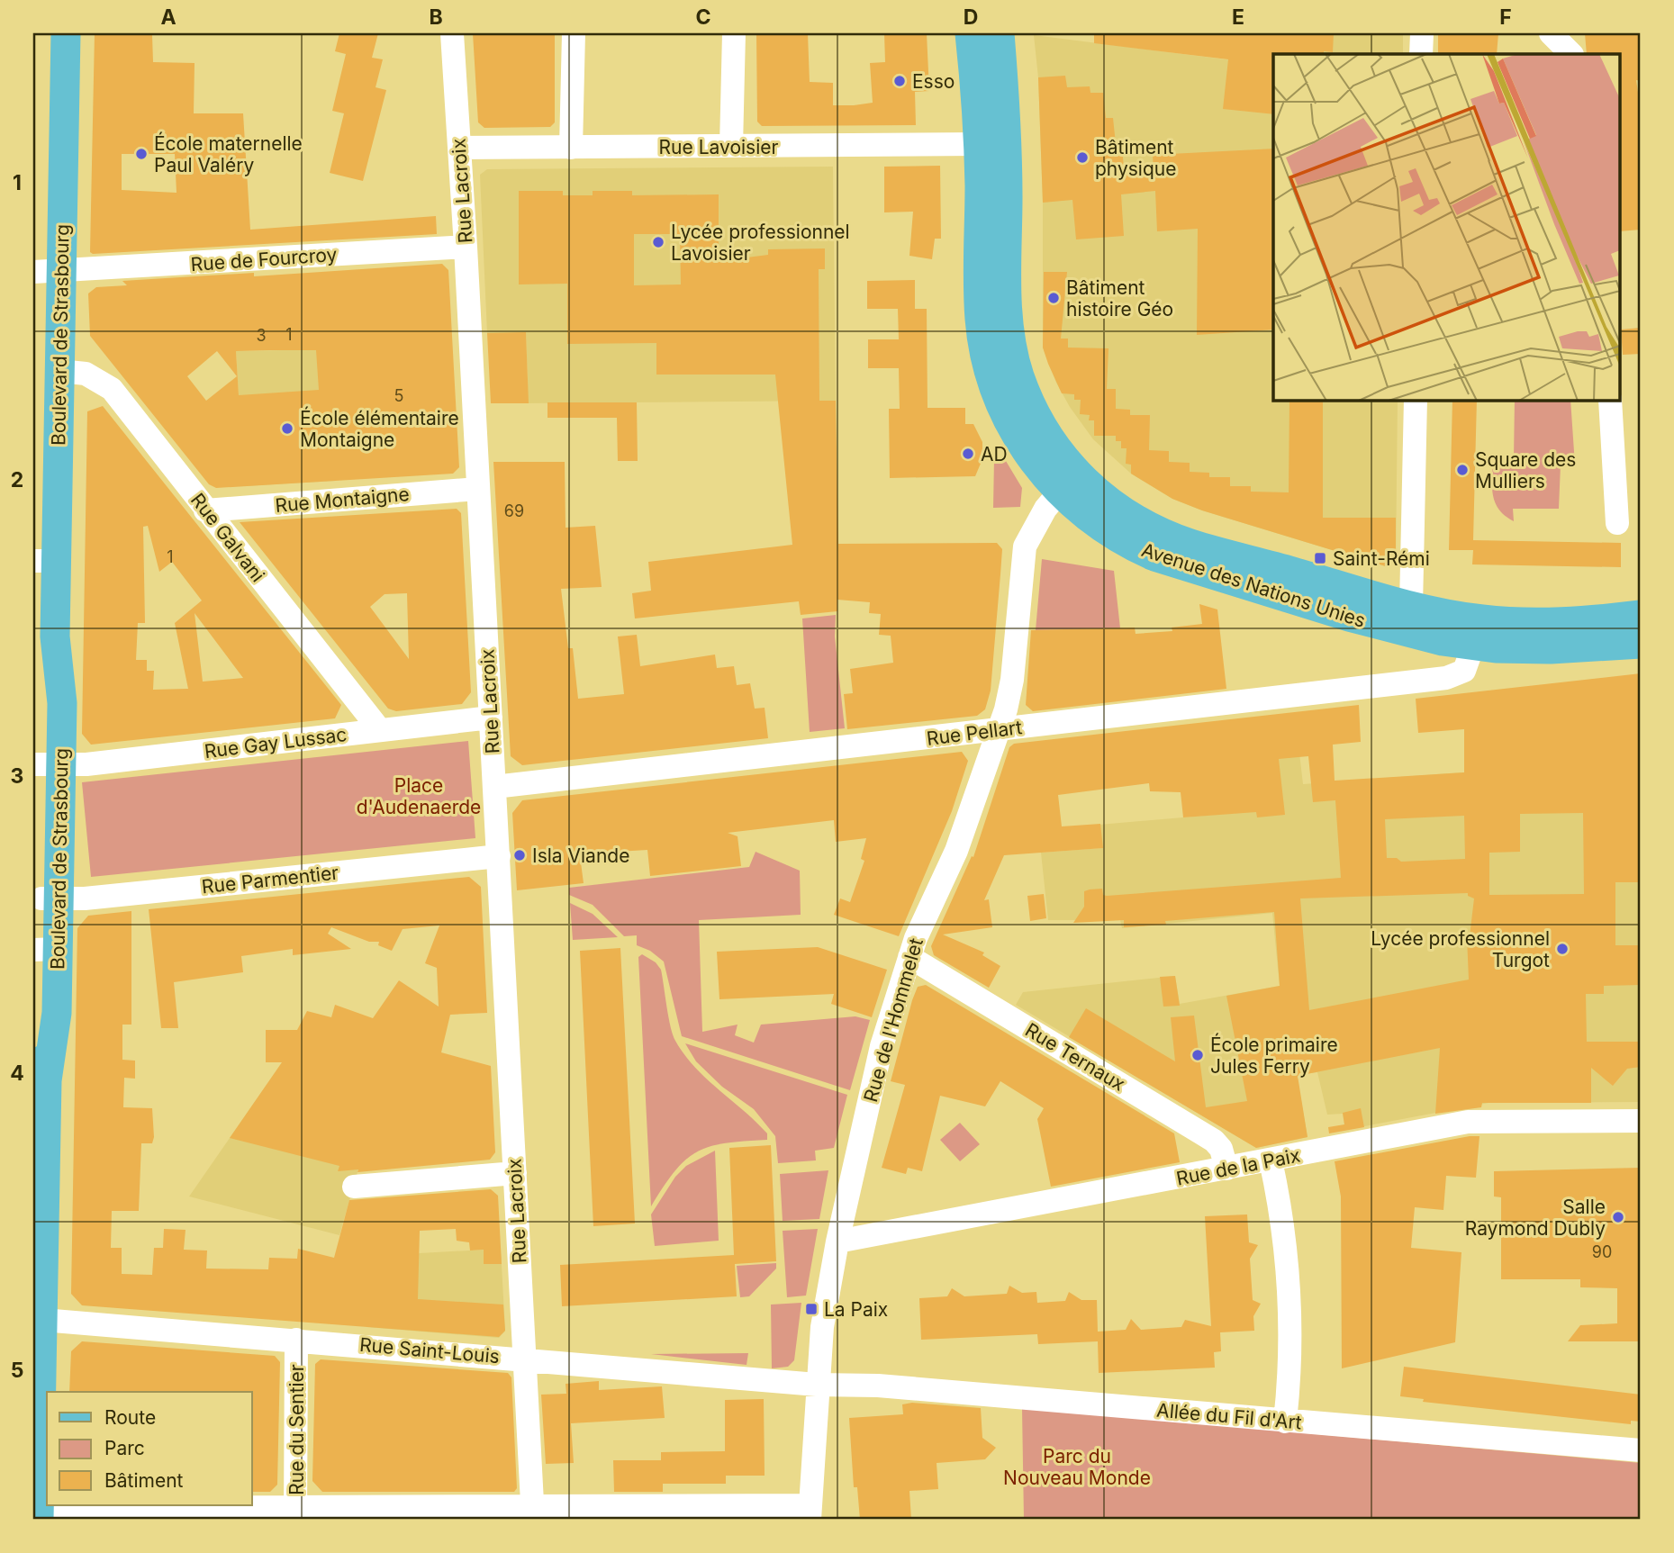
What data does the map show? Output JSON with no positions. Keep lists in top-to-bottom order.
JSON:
{
  "streets": {
    "main road": ["Boulevard de Strasbourg", "Avenue des Nations Unies"],
    "street": [
      "Rue Lavoisier",
      "Rue Lacroix",
      "Rue de Fourcroy",
      "Rue Montaigne",
      "Rue Galvani",
      "Rue Pellart",
      "Rue Gay Lussac",
      "Rue Parmentier",
      "Rue de l'Hommelet",
      "Rue Ternaux",
      "Rue de la Paix",
      "Rue Saint-Louis",
      "Allée du Fil d'Art",
      "Rue du Sentier"
    ]
  },
  "crossings": [
    ["Rue Lavoisier", "Rue Lacroix"],
    ["Rue Lavoisier", "Avenue des Nations Unies"],
    ["Rue Lacroix", "Rue de Fourcroy"],
    ["Rue Lacroix", "Rue Montaigne"],
    ["Rue Lacroix", "Rue Pellart"],
    ["Rue Lacroix", "Rue Gay Lussac"],
    ["Rue Lacroix", "Rue Parmentier"],
    ["Rue Lacroix", "Rue Saint-Louis"],
    ["Rue de Fourcroy", "Boulevard de Strasbourg"],
    ["Boulevard de Strasbourg", "Rue Galvani"],
    ["Boulevard de Strasbourg", "Rue Gay Lussac"],
    ["Boulevard de Strasbourg", "Rue Parmentier"],
    ["Boulevard de Strasbourg", "Rue Saint-Louis"],
    ["Rue Montaigne", "Rue Galvani"],
    ["Rue Galvani", "Rue Gay Lussac"],
    ["Avenue des Nations Unies", "Rue Pellart"],
    ["Avenue des Nations Unies", "Rue de l'Hommelet"],
    ["Rue Pellart", "Rue de l'Hommelet"],
    ["Rue de l'Hommelet", "Rue Ternaux"],
    ["Rue de l'Hommelet", "Rue de la Paix"],
    ["Rue de l'Hommelet", "Rue Saint-Louis"],
    ["Rue de l'Hommelet", "Allée du Fil d'Art"],
    ["Rue Ternaux", "Rue de la Paix"],
    ["Rue Saint-Louis", "Allée du Fil d'Art"],
    ["Rue Saint-Louis", "Rue du Sentier"]
  ],
  "parks": ["Place d'Audenaerde", "Parc du Nouveau Monde"],
  "places": {
    "other": [
      "Esso",
      "École maternelle Paul Valéry",
      "Bâtiment physique",
      "Lycée professionnel Lavoisier",
      "Bâtiment histoire Géo",
      "École élémentaire Montaigne",
      "AD",
      "Square des Mulliers",
      "Isla Viande",
      "Lycée professionnel Turgot",
      "École primaire Jules Ferry",
      "Salle Raymond Dubly"
    ],
    "transit": ["Saint-Rémi", "La Paix"]
  },
  "house_numbers": [
    "1",
    "3",
    "5",
    "69",
    "1",
    "90"
  ],
  "legend": ["Route", "Parc", "Bâtiment"],
  "grid": {
    "columns": [
      "A",
      "B",
      "C",
      "D",
      "E",
      "F"
    ],
    "rows": [
      "1",
      "2",
      "3",
      "4",
      "5"
    ]
  }
}
